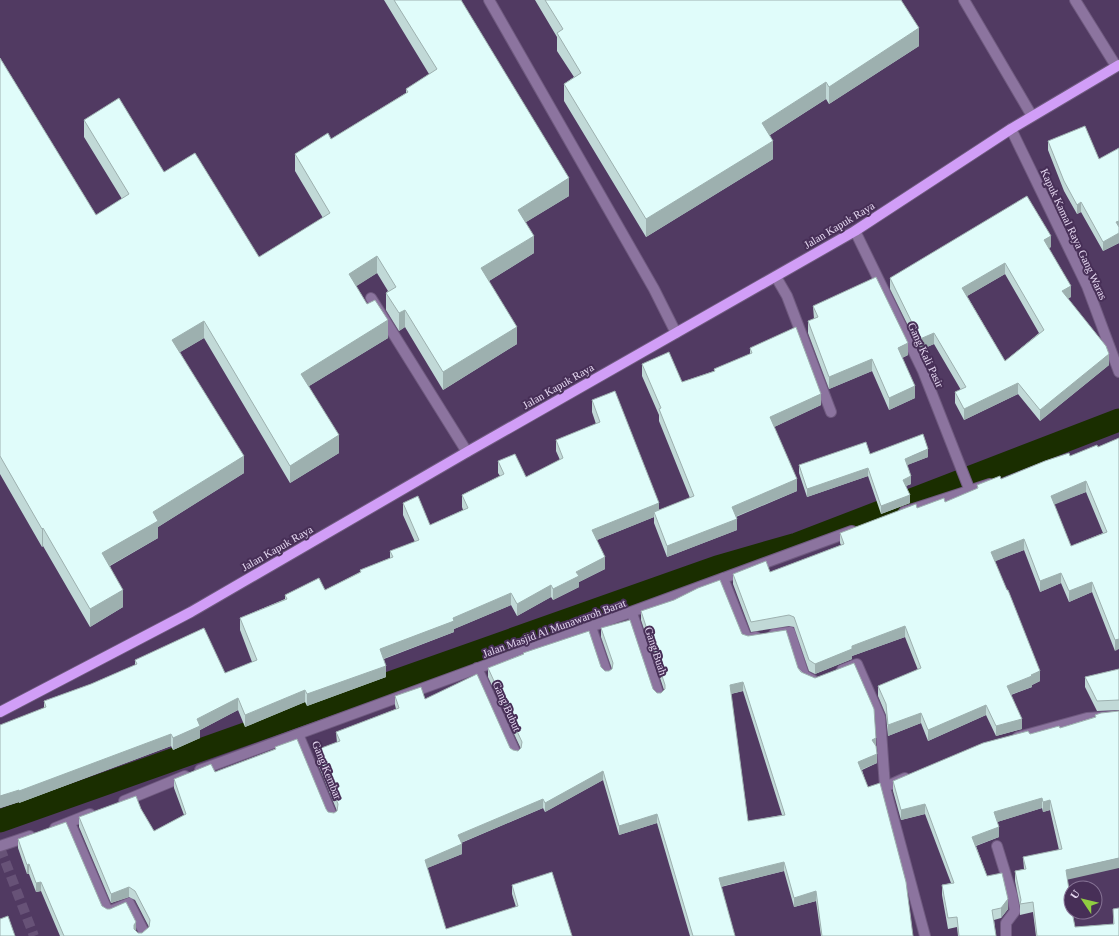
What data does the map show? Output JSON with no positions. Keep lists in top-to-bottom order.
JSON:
{
  "streets": {
    "main road": ["Jalan Kapuk Raya"],
    "street": [
      "Kapuk Kamal Raya Gang Waras",
      "Gang Kali Pasir",
      "Jalan Masjid Al Munawaroh Barat",
      "Gang Buah",
      "Gang Bubut",
      "Gang Kembar"
    ]
  },
  "crossings": [
    ["Jalan Kapuk Raya", "Kapuk Kamal Raya Gang Waras"],
    ["Jalan Kapuk Raya", "Gang Kali Pasir"],
    ["Jalan Masjid Al Munawaroh Barat", "Gang Buah"],
    ["Jalan Masjid Al Munawaroh Barat", "Gang Bubut"],
    ["Jalan Masjid Al Munawaroh Barat", "Gang Kembar"]
  ],
  "north": "top left"
}
